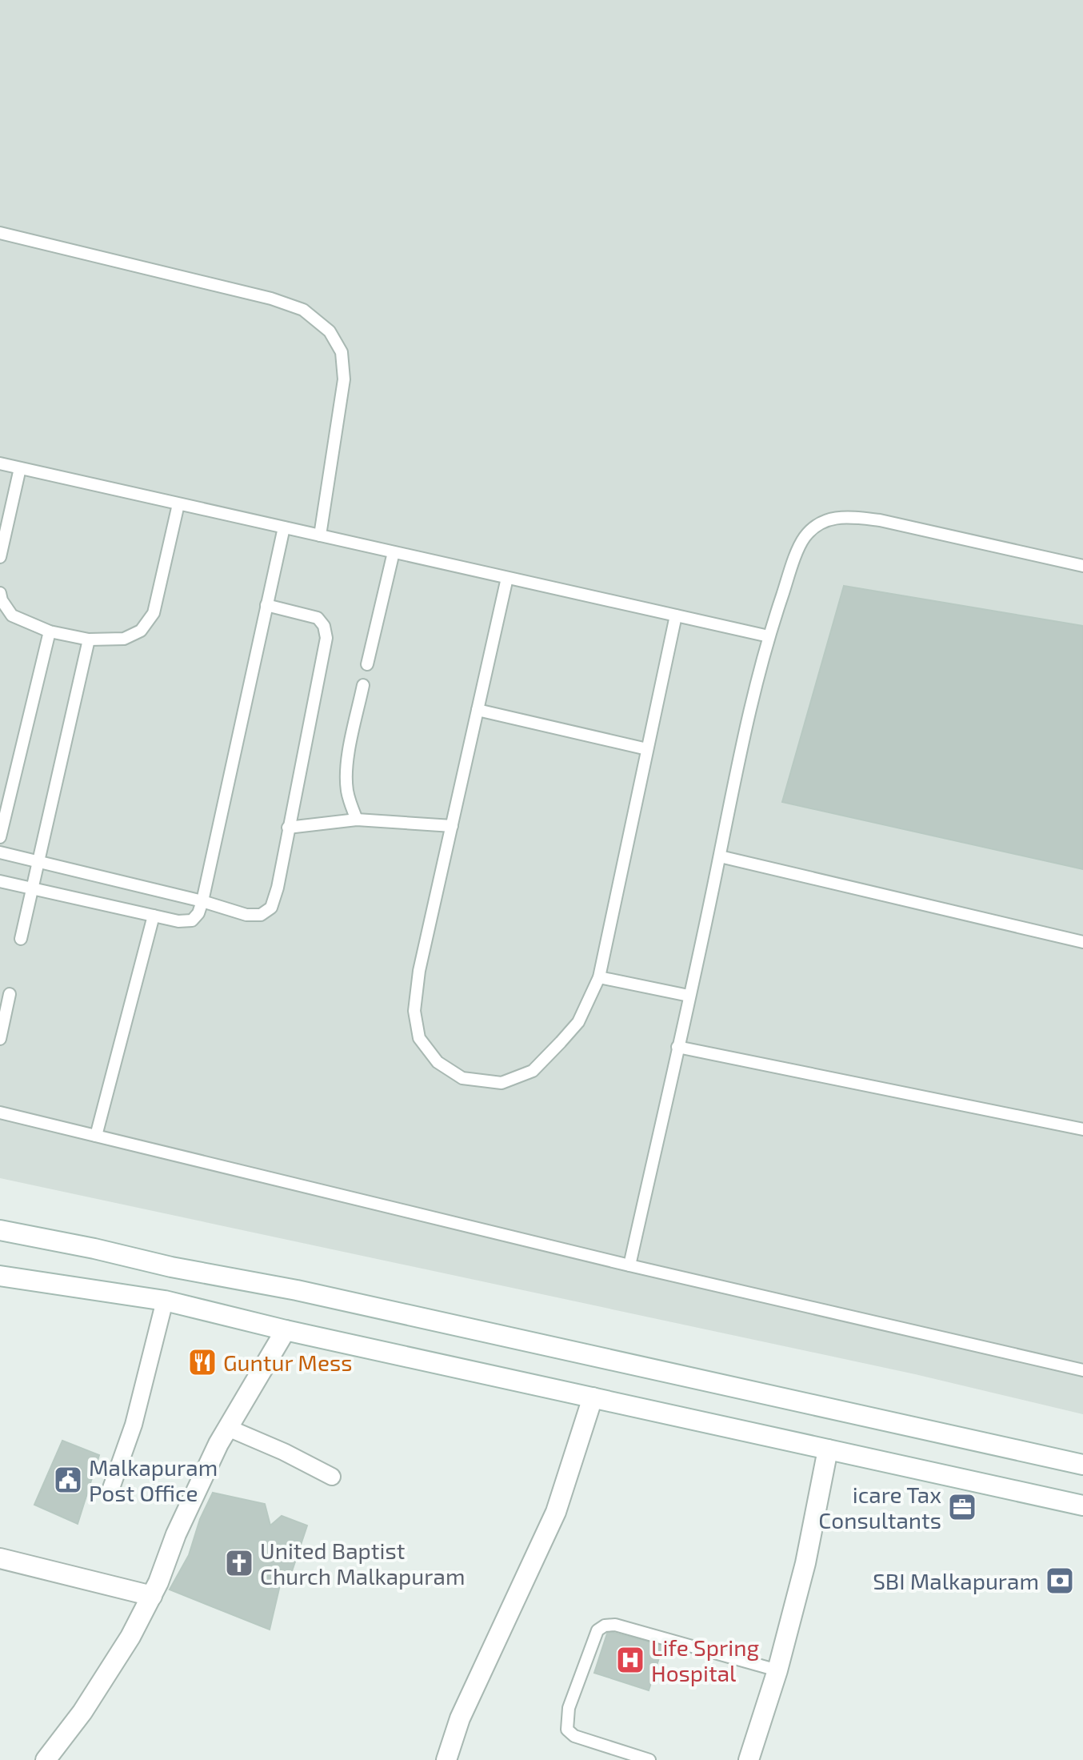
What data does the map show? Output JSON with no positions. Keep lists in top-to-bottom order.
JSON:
{
  "places": {
    "restaurant": ["Guntur Mess"],
    "public building": ["Malkapuram Post Office"],
    "office": ["icare Tax Consultants"],
    "church": ["United Baptist Church Malkapuram"],
    "bank": ["SBI Malkapuram"],
    "hospital": ["Life Spring Hospital"]
  }
}
